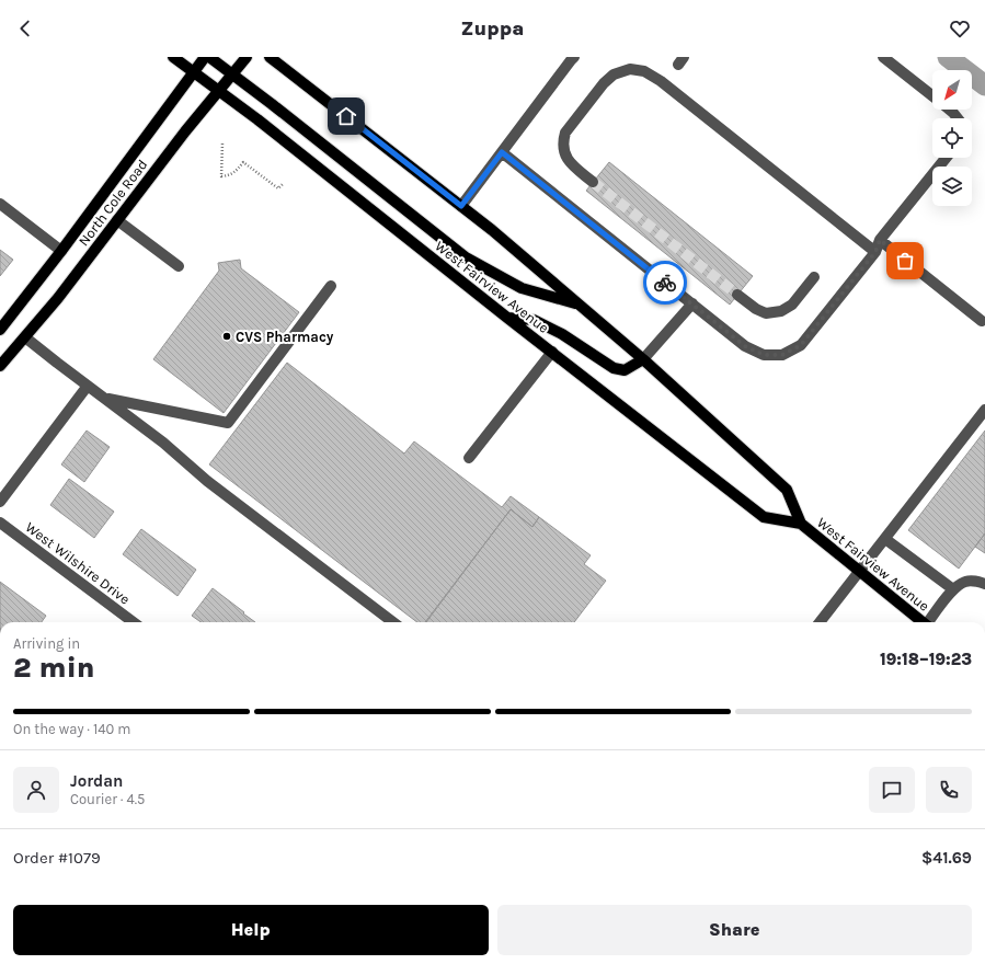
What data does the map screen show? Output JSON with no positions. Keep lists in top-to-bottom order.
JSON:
{
  "streets": {
    "main road": ["North Cole Road", "West Fairview Avenue"],
    "street": ["West Wilshire Drive"]
  },
  "crossings": [
    ["North Cole Road", "West Fairview Avenue"]
  ],
  "places": ["CVS Pharmacy"],
  "north": "bottom left",
  "page": {
    "header": "Zuppa",
    "heading": ["2 min", "Arriving in", "19:18–19:23"],
    "panel": [
      "Jordan",
      "Courier · 4.5",
      "Order #1079",
      "$41.69"
    ],
    "bar": "On the way · 140 m",
    "buttons": ["Help", "Share"]
  }
}
